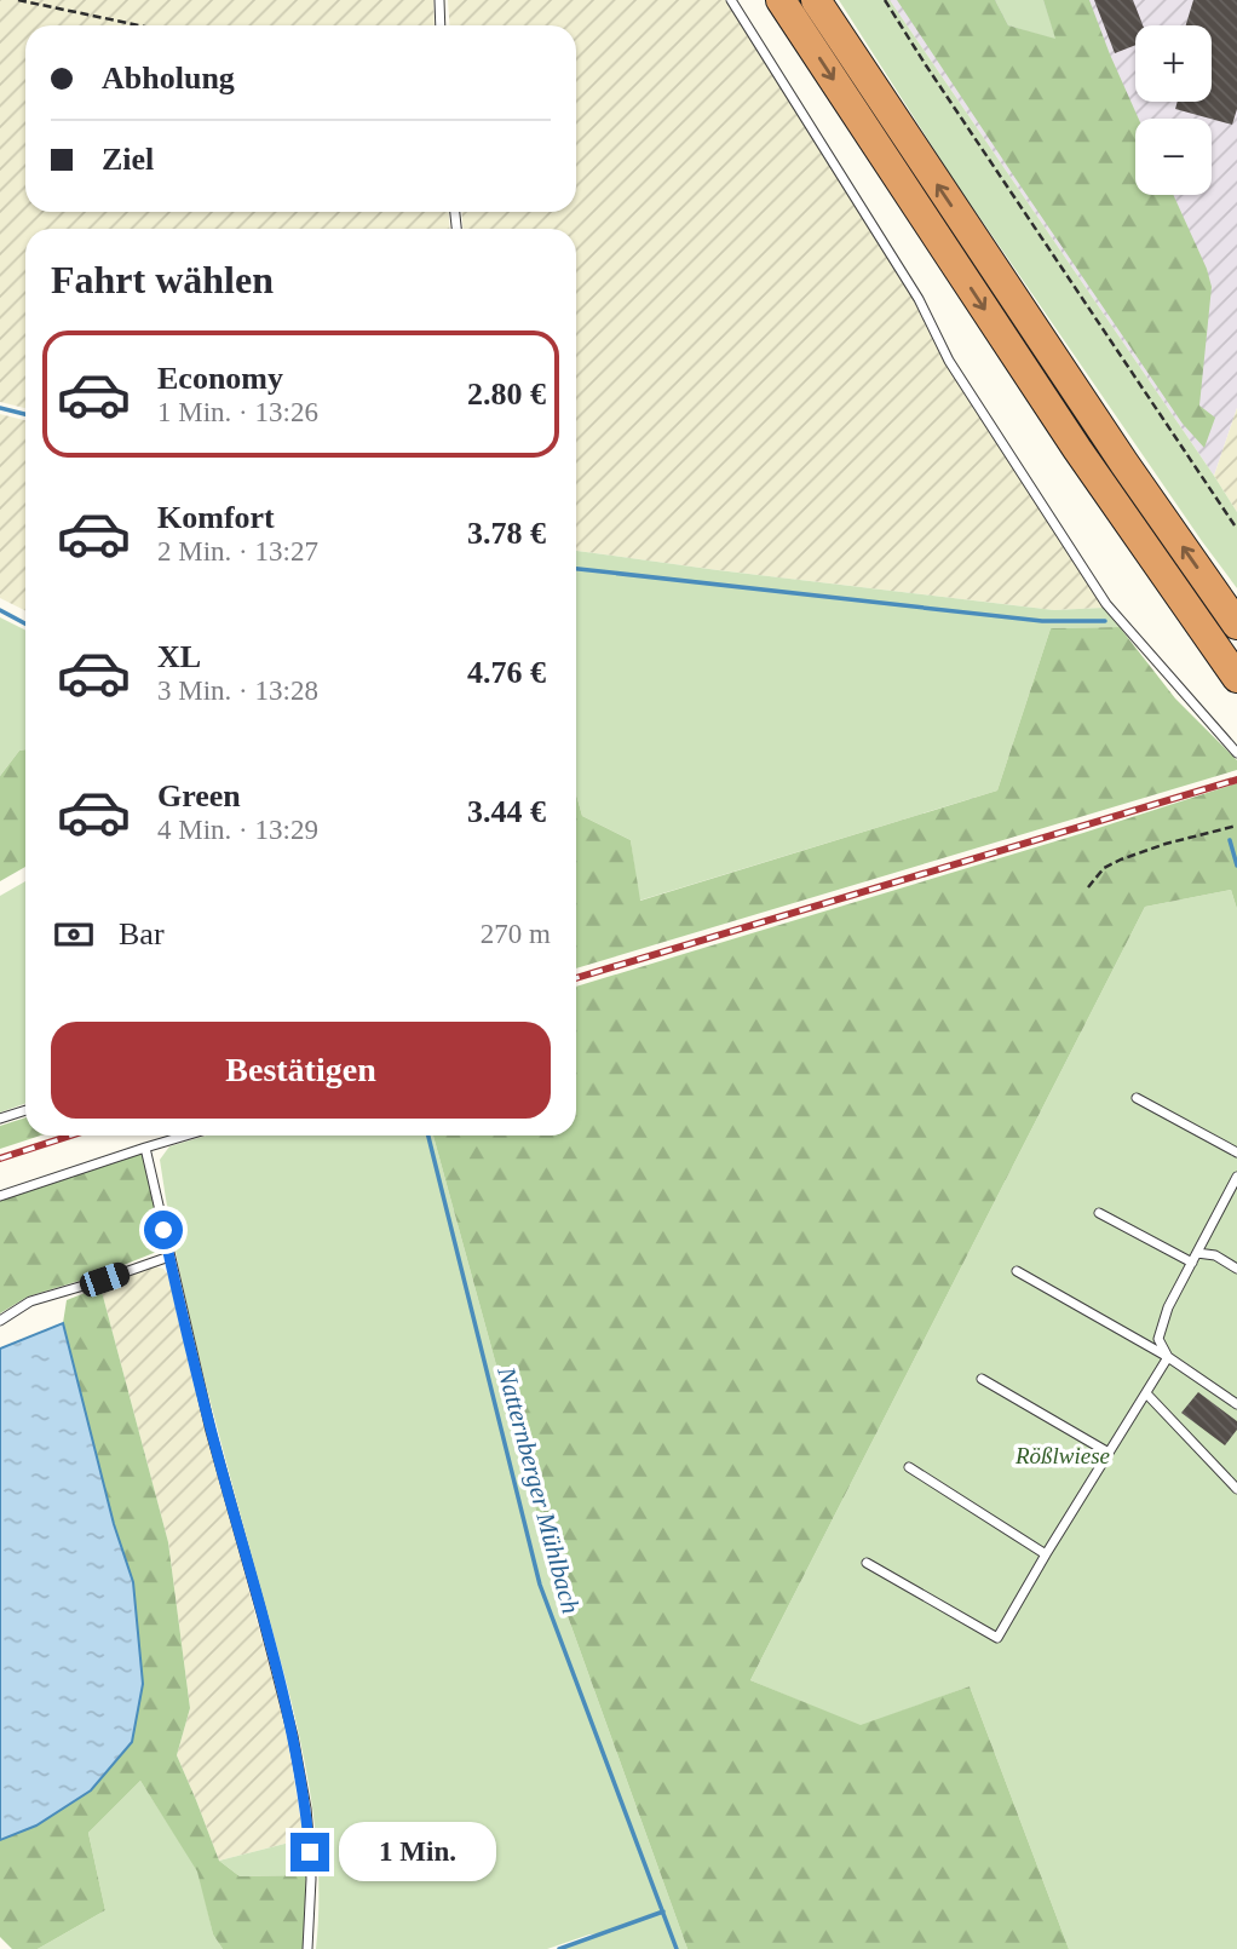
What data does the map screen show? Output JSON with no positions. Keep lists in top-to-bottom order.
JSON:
{
  "water": ["Natternberger Mühlbach"],
  "parks": ["Rößlwiese"],
  "page": {
    "map_buttons": ["+", "−"],
    "banner": ["Abholung", "Ziel"],
    "heading": "Fahrt wählen",
    "list": [
      {
        "name": "Economy",
        "note": "1 Min. · 13:26",
        "value": "2.80 €"
      },
      {
        "name": "Komfort",
        "note": "2 Min. · 13:27",
        "value": "3.78 €"
      },
      {
        "name": "XL",
        "note": "3 Min. · 13:28",
        "value": "4.76 €"
      },
      {
        "name": "Green",
        "note": "4 Min. · 13:29",
        "value": "3.44 €"
      }
    ],
    "pay": ["Bar", "270 m"],
    "buttons": "Bestätigen",
    "bubble": "1 Min."
  }
}
